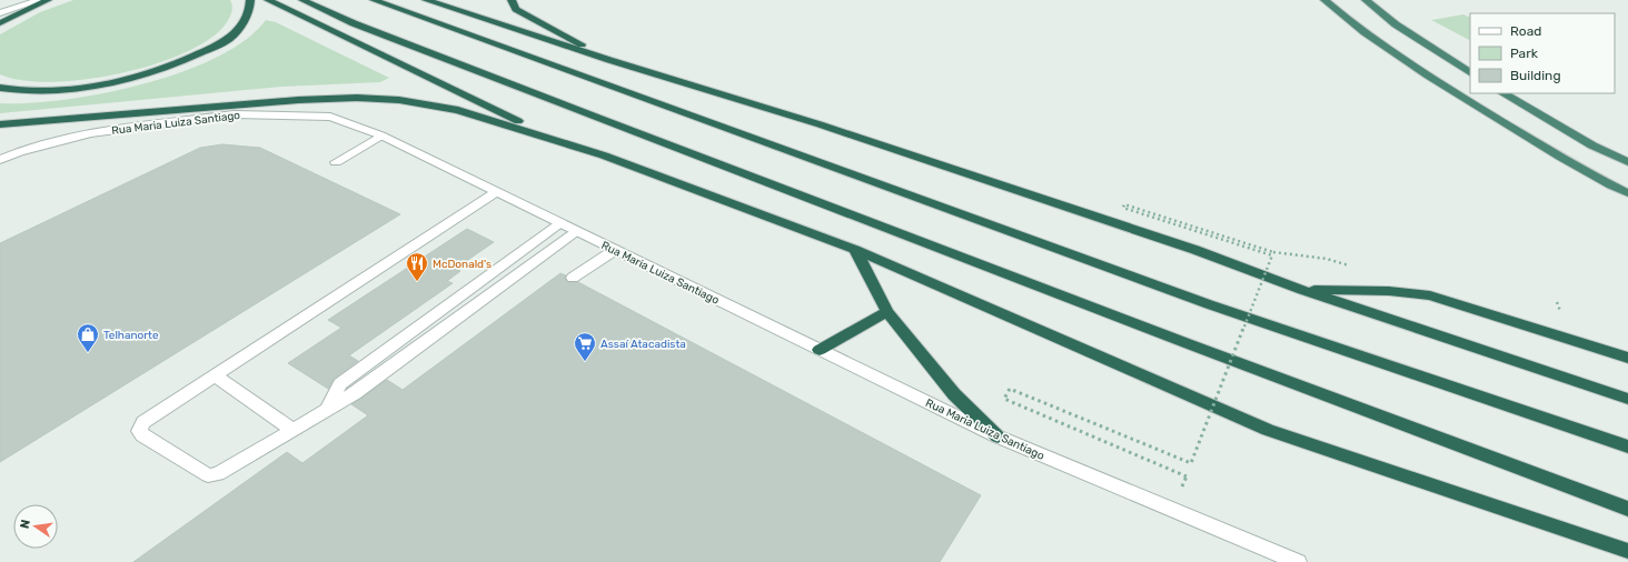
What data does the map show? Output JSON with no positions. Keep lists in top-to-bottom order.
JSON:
{
  "streets": {
    "street": ["Rua Maria Luiza Santiago"]
  },
  "places": {
    "restaurant": ["McDonald's"],
    "shop": ["Telhanorte"],
    "supermarket": ["Assaí Atacadista"]
  },
  "legend": ["Road", "Park", "Building"],
  "north": "left"
}
